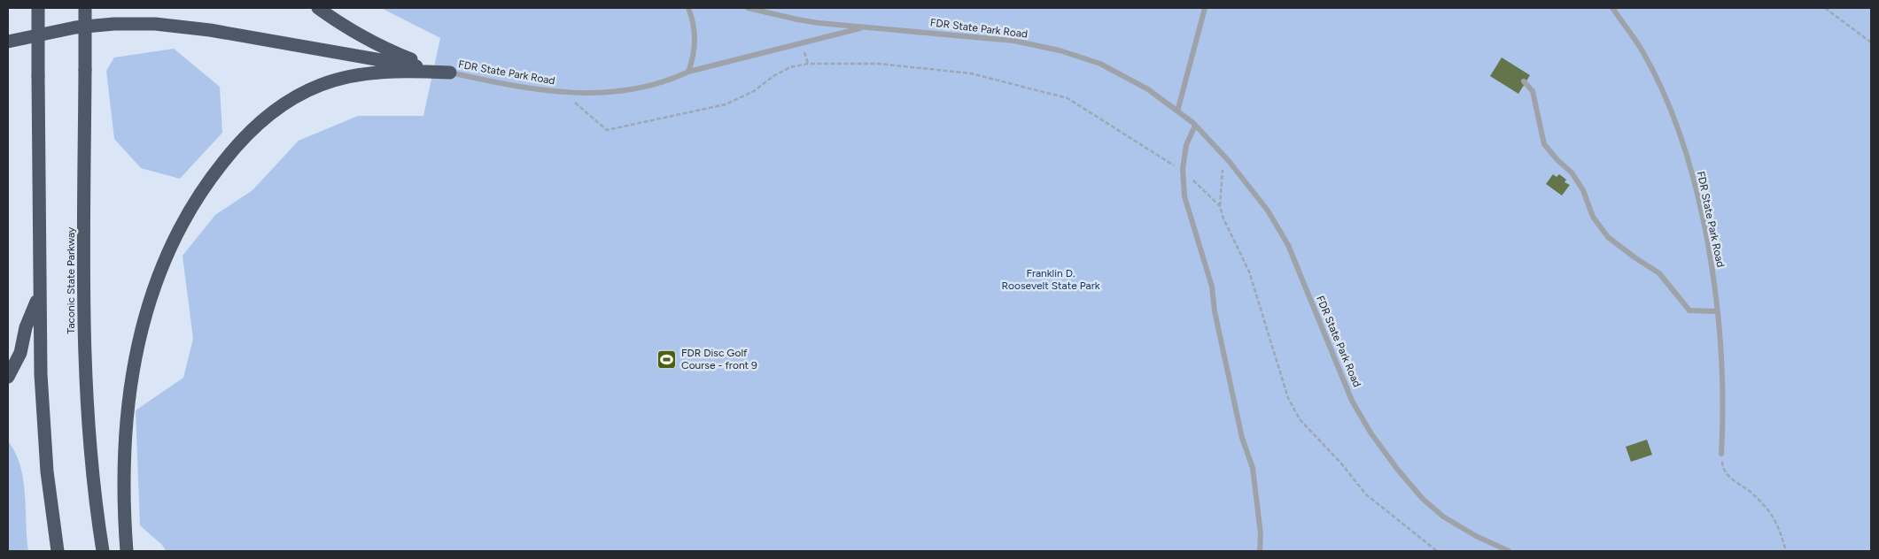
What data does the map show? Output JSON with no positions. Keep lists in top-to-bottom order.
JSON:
{
  "streets": {
    "highway": ["Taconic State Parkway"],
    "lane": ["FDR State Park Road"]
  },
  "parks": ["Franklin D. Roosevelt State Park"],
  "places": {
    "sports": ["FDR Disc Golf Course - front 9"]
  }
}
